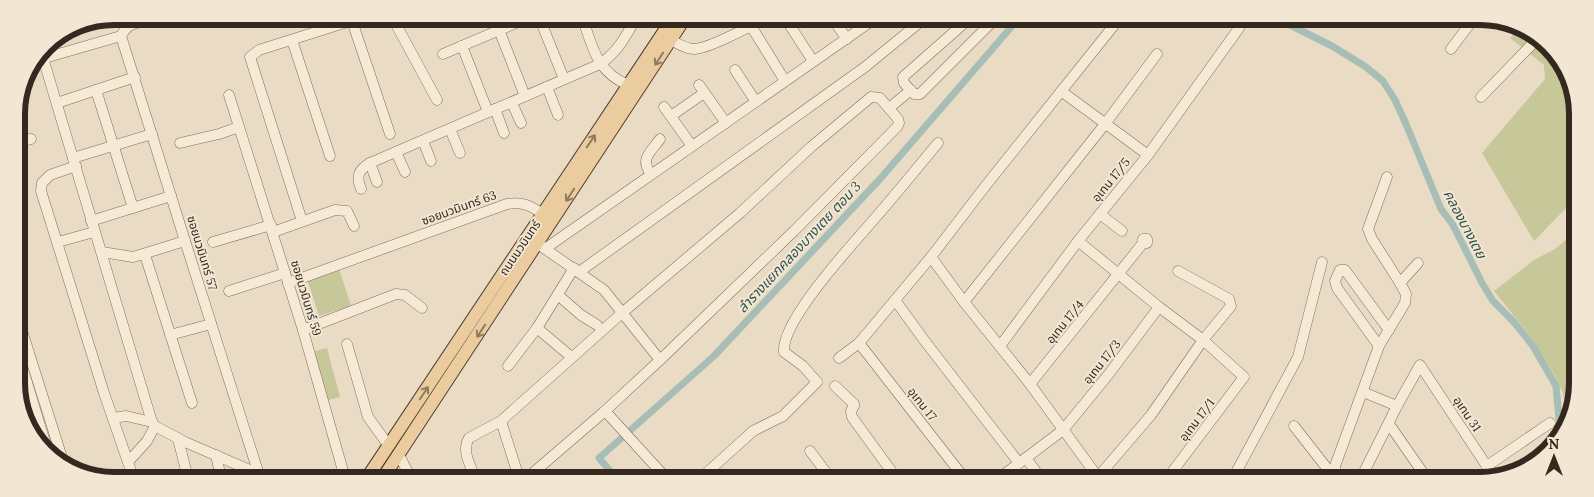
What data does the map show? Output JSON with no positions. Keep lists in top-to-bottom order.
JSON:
{
  "streets": {
    "main road": ["ถนนนวมินทร์"],
    "street": [
      "อุเทน 17/5",
      "ซอยนวมินทร์ 63",
      "ซอยนวมินทร์ 57",
      "ซอยนวมินทร์ 59",
      "อุเทน 17/4",
      "อุเทน 17/3",
      "อุเทน 17",
      "อุเทน 31",
      "อุเทน 17/1"
    ]
  },
  "crossings": [
    ["ซอยนวมินทร์ 63", "ถนนนวมินทร์"],
    ["ซอยนวมินทร์ 63", "ซอยนวมินทร์ 59"]
  ],
  "water": ["คลองบางเตย", "ลำรางแยกคลองบางเตย ตอน 3"],
  "north": "top"
}
